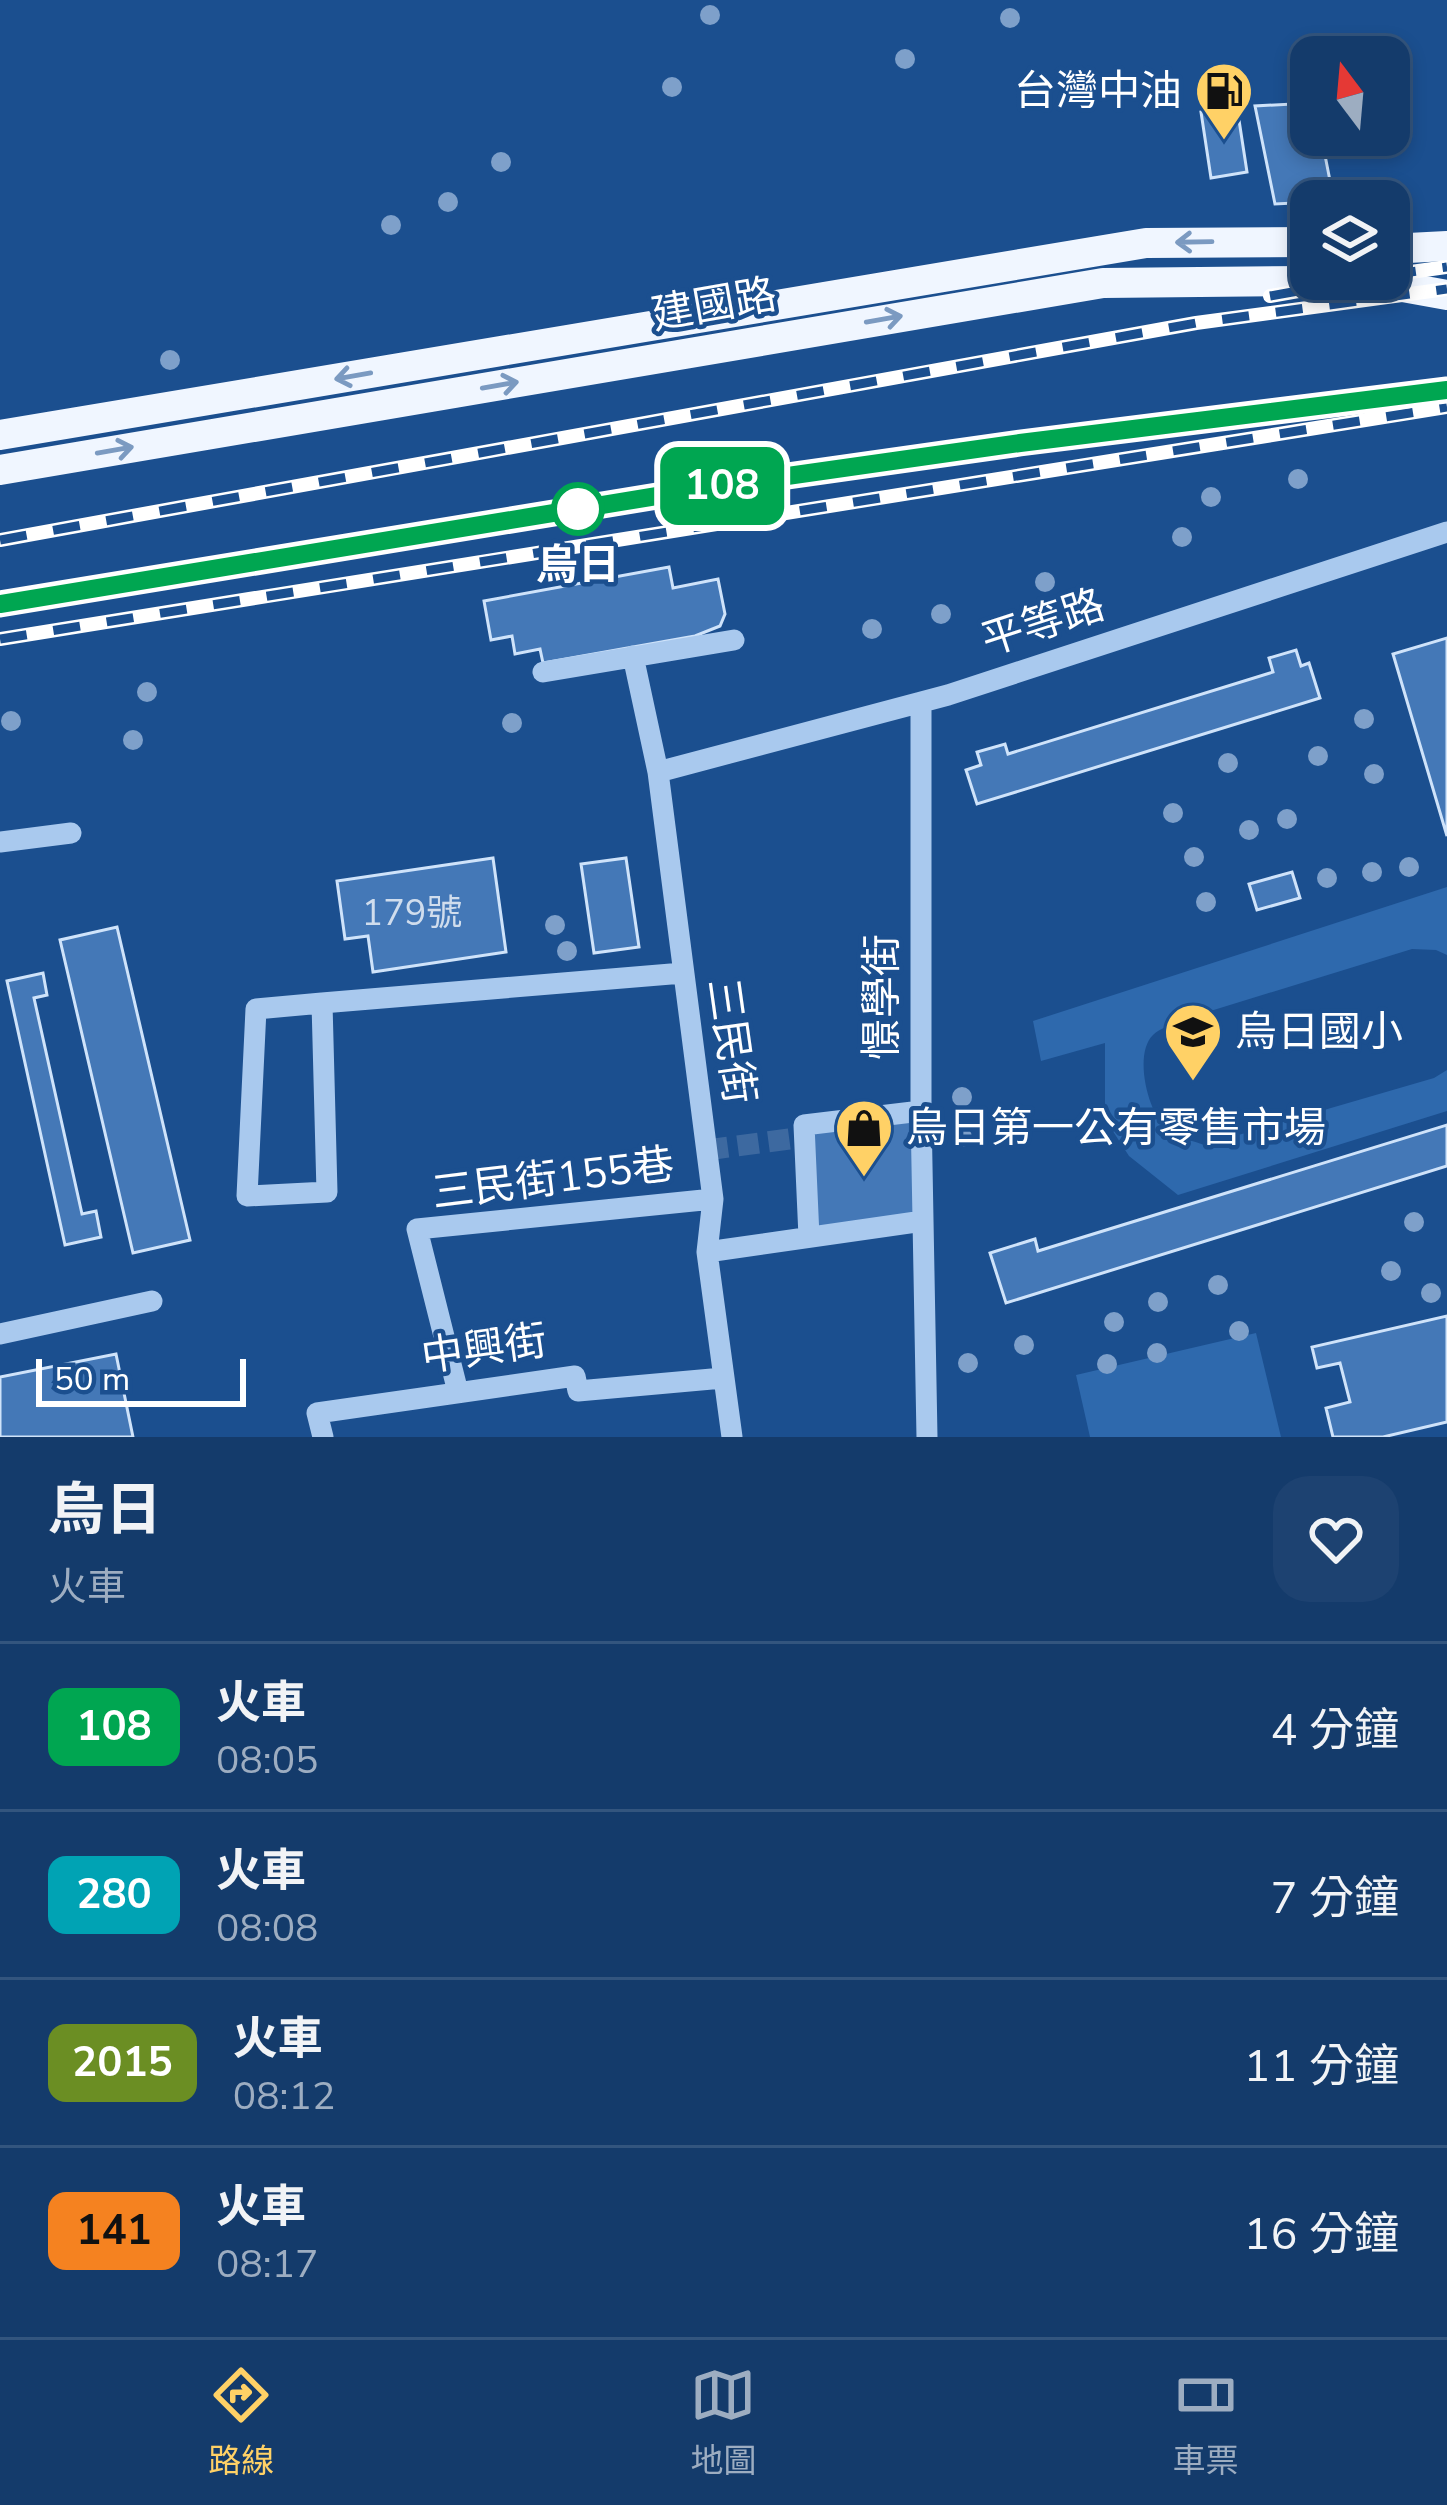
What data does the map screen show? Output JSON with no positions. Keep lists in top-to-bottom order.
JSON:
{
  "streets": {
    "main road": ["建國路"],
    "street": [
      "平等路",
      "憬學街",
      "三民街",
      "三民街155巷",
      "中興街"
    ]
  },
  "crossings": [
    ["平等路", "憬學街"],
    ["平等路", "三民街"],
    ["三民街", "三民街155巷"],
    ["三民街", "中興街"],
    ["三民街155巷", "中興街"]
  ],
  "places": {
    "fuel station": ["台灣中油"],
    "other": ["烏日"],
    "school or university": ["烏日國小"],
    "shop": ["烏日第一公有零售市場"]
  },
  "house_numbers": ["179號"],
  "scale_bar": "50 m",
  "north": "top",
  "page": {
    "on_map": "108",
    "scale": "50 m",
    "heading": ["烏日", "火車"],
    "list": [
      {
        "mark": "108",
        "name": "火車",
        "note": "08:05",
        "value": "4 分鐘"
      },
      {
        "mark": "280",
        "name": "火車",
        "note": "08:08",
        "value": "7 分鐘"
      },
      {
        "mark": "2015",
        "name": "火車",
        "note": "08:12",
        "value": "11 分鐘"
      },
      {
        "mark": "141",
        "name": "火車",
        "note": "08:17",
        "value": "16 分鐘"
      }
    ],
    "tabs": ["路線", "地圖", "車票"]
  }
}
